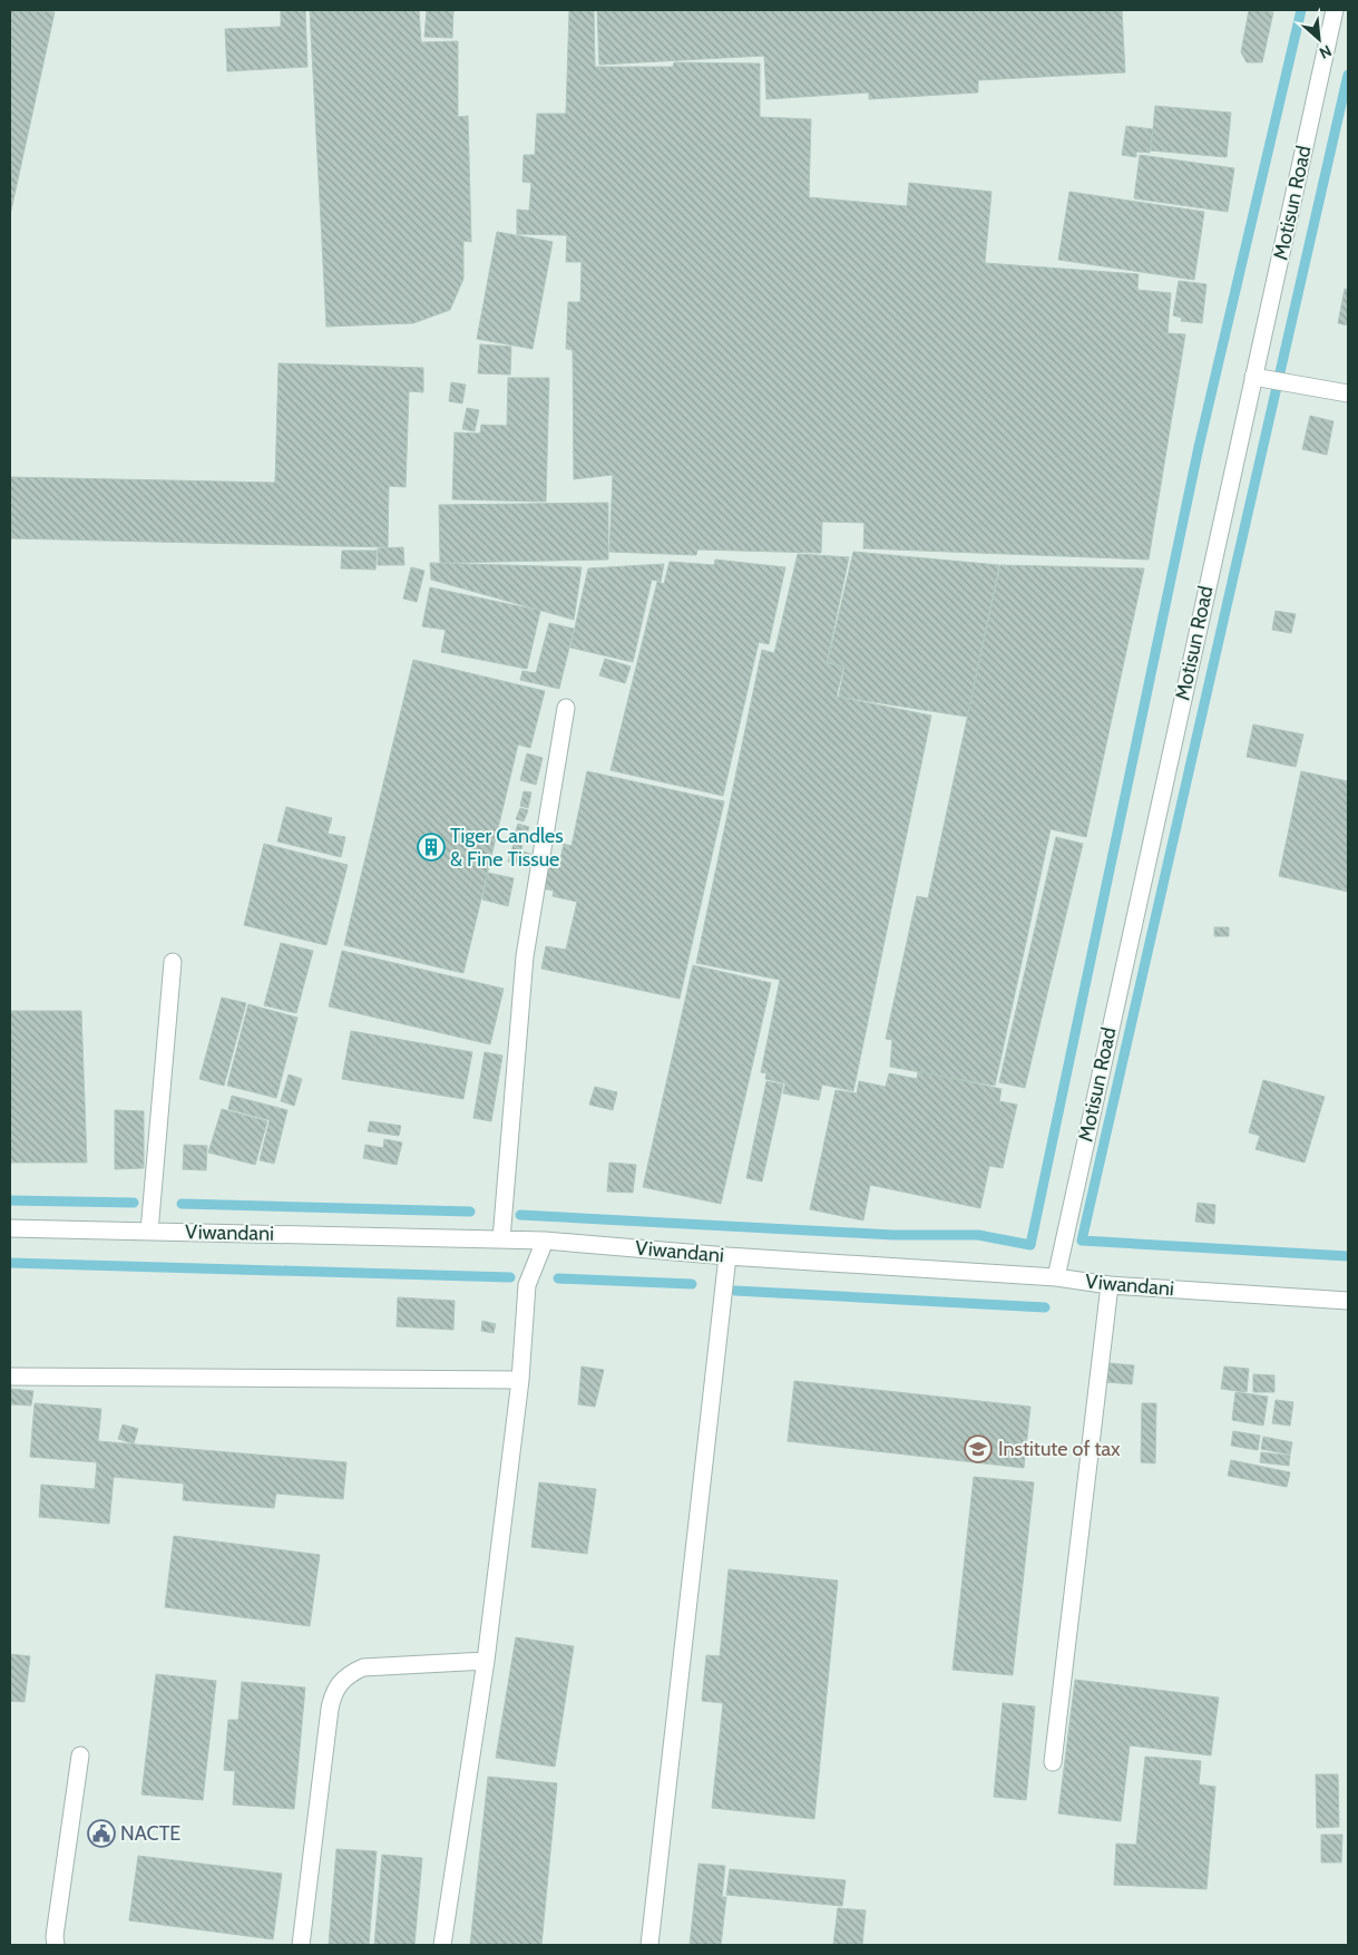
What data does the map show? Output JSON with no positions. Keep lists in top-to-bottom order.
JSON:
{
  "streets": {
    "street": ["Motisun Road", "Viwandani"]
  },
  "crossings": [
    ["Motisun Road", "Viwandani"]
  ],
  "places": {
    "building": ["Tiger Candles & Fine Tissue"],
    "school or university": ["Institute of tax"],
    "public building": ["NACTE"]
  },
  "north": "bottom right"
}
